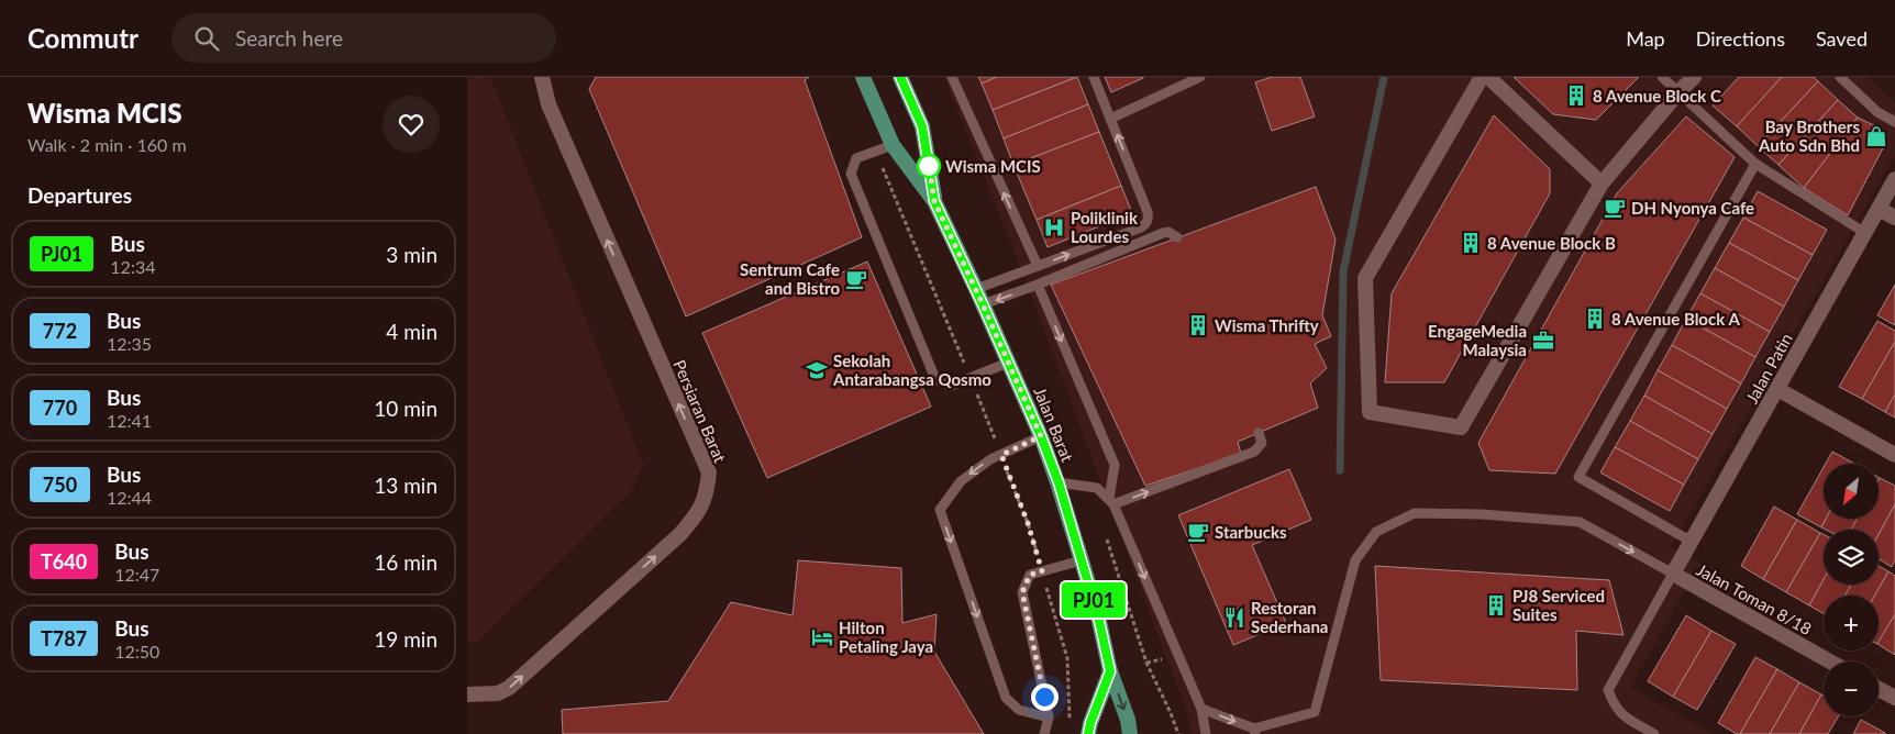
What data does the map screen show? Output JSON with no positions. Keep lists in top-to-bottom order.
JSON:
{
  "streets": {
    "main road": ["Jalan Barat"],
    "street": ["Jalan Patin", "Persiaran Barat", "Jalan Toman 8/18"]
  },
  "crossings": [
    ["Jalan Patin", "Jalan Toman 8/18"]
  ],
  "one_way": ["Persiaran Barat"],
  "places": {
    "building": [
      "8 Avenue Block C",
      "8 Avenue Block B",
      "8 Avenue Block A",
      "Wisma Thrifty",
      "PJ8 Serviced Suites"
    ],
    "shop": ["Bay Brothers Auto Sdn Bhd"],
    "other": ["Wisma MCIS"],
    "cafe": ["DH Nyonya Cafe", "Sentrum Cafe and Bistro", "Starbucks"],
    "hospital": ["Poliklinik Lourdes"],
    "office": ["EngageMedia Malaysia"],
    "school or university": ["Sekolah Antarabangsa Qosmo"],
    "restaurant": ["Restoran Sederhana"],
    "hotel": ["Hilton Petaling Jaya"]
  },
  "lines": ["bus line PJ01"],
  "north": "bottom left",
  "page": {
    "header": "Commutr",
    "search": "Search here",
    "nav": ["Map", "Directions", "Saved"],
    "heading": [
      ["Wisma MCIS", "Walk · 2 min · 160 m"],
      "Departures"
    ],
    "on_map": "PJ01",
    "list": [
      {
        "mark": "PJ01",
        "name": "Bus",
        "note": "12:34",
        "value": "3 min"
      },
      {
        "mark": "772",
        "name": "Bus",
        "note": "12:35",
        "value": "4 min"
      },
      {
        "mark": "770",
        "name": "Bus",
        "note": "12:41",
        "value": "10 min"
      },
      {
        "mark": "750",
        "name": "Bus",
        "note": "12:44",
        "value": "13 min"
      },
      {
        "mark": "T640",
        "name": "Bus",
        "note": "12:47",
        "value": "16 min"
      },
      {
        "mark": "T787",
        "name": "Bus",
        "note": "12:50",
        "value": "19 min"
      }
    ],
    "map_buttons": ["+", "−"]
  }
}
